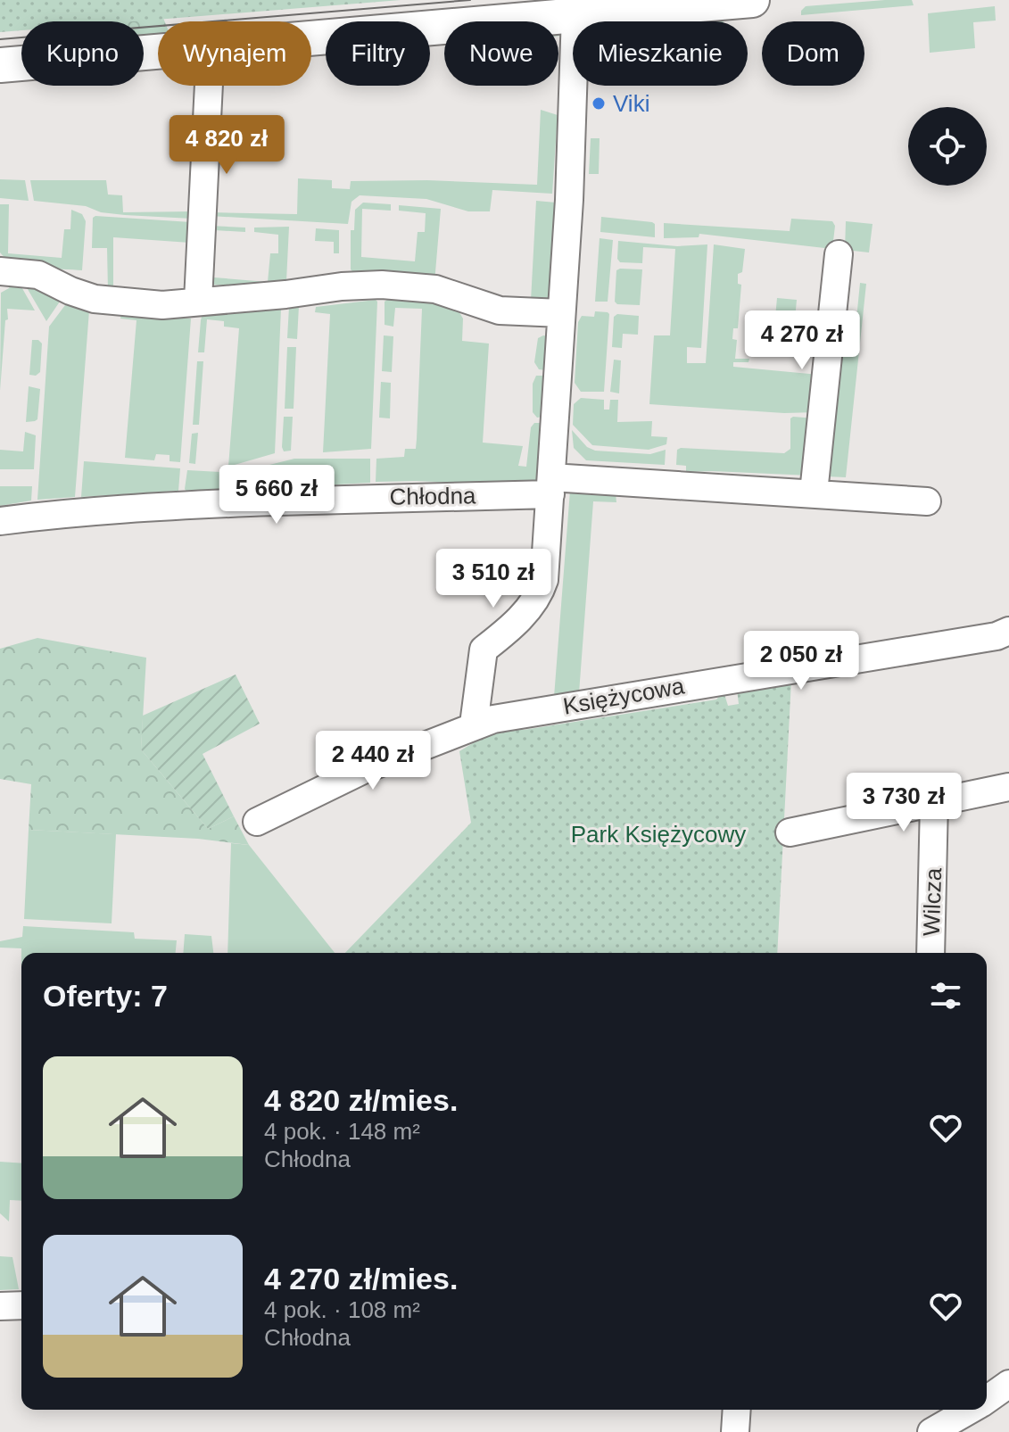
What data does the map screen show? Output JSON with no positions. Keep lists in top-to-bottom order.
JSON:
{
  "streets": {
    "street": ["Chłodna", "Księżycowa", "Wilcza"]
  },
  "parks": ["Park Księżycowy"],
  "places": ["Viki"],
  "page": {
    "chip": [
      "Kupno",
      "Wynajem",
      "Filtry",
      "Nowe",
      "Mieszkanie",
      "Dom"
    ],
    "price": [
      "4 820 zł",
      "4 270 zł",
      "5 660 zł",
      "3 510 zł",
      "2 050 zł",
      "2 440 zł",
      "3 730 zł"
    ],
    "heading": "Oferty: 7",
    "list": [
      {
        "name": "4 820 zł/mies.",
        "note": "4 pok. · 148 m² · Chłodna"
      },
      {
        "name": "4 270 zł/mies.",
        "note": "4 pok. · 108 m² · Chłodna"
      }
    ]
  }
}
